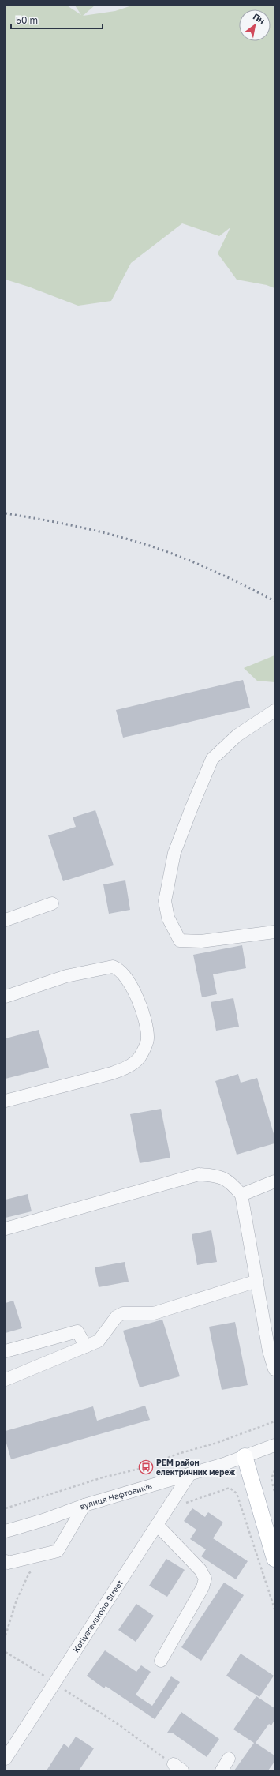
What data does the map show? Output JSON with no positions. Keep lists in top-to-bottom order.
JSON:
{
  "streets": {
    "street": ["вулиця Нафтовиків", "Kotlyarevskoho Street"]
  },
  "crossings": [
    ["вулиця Нафтовиків", "Kotlyarevskoho Street"]
  ],
  "places": {
    "bus stop": ["РЕМ район електричних мереж"]
  },
  "scale_bar": "50 m",
  "north": "top right"
}
